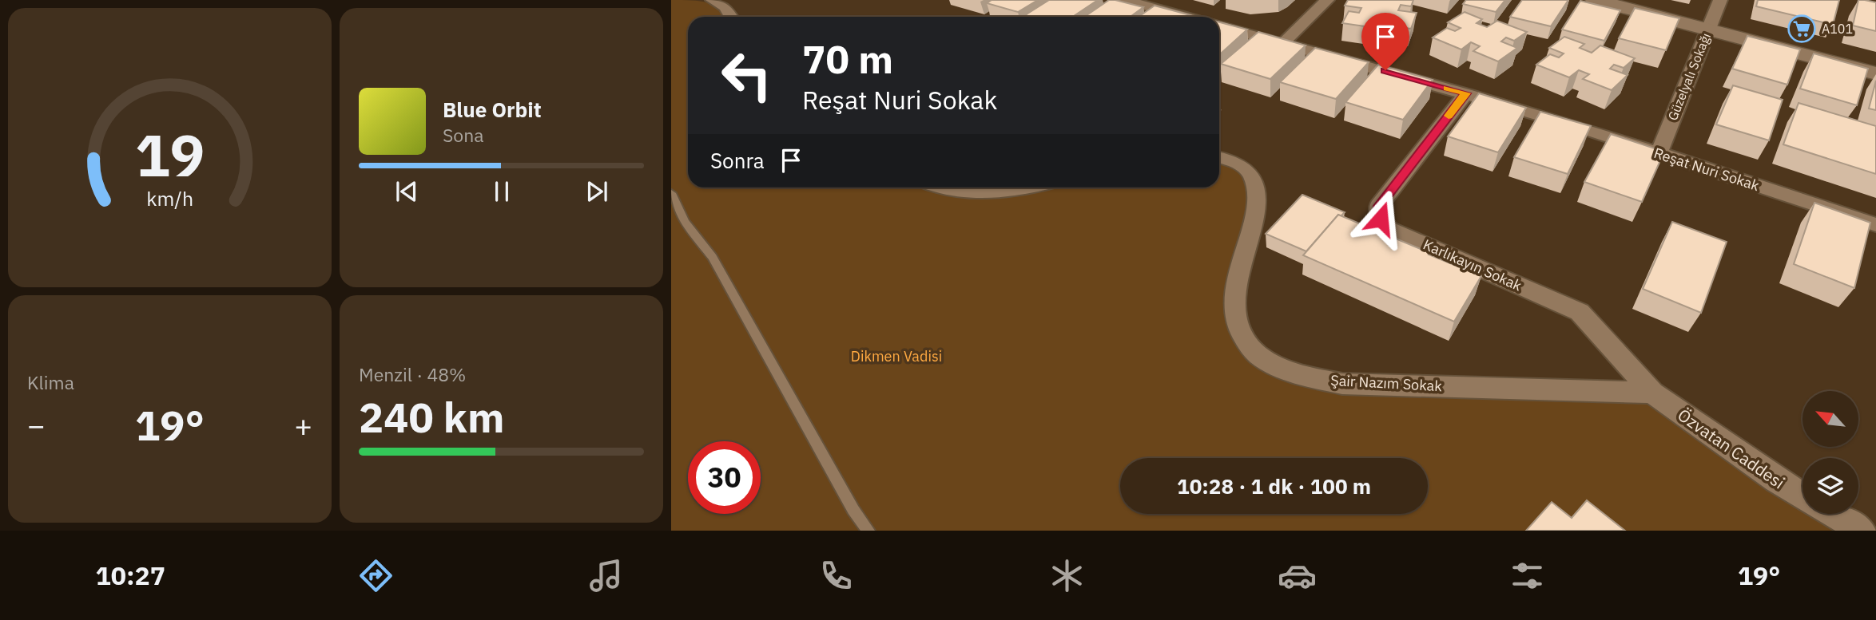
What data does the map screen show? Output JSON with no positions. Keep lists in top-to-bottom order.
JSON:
{
  "streets": {
    "street": [
      "Güzelyalı Sokağı",
      "Reşat Nuri Sokak",
      "Karlıkayın Sokak",
      "Şair Nazım Sokak",
      "Özvatan Caddesi"
    ]
  },
  "crossings": [
    ["Güzelyalı Sokağı", "Reşat Nuri Sokak"],
    ["Reşat Nuri Sokak", "Karlıkayın Sokak"],
    ["Karlıkayın Sokak", "Şair Nazım Sokak"],
    ["Karlıkayın Sokak", "Özvatan Caddesi"],
    ["Şair Nazım Sokak", "Özvatan Caddesi"]
  ],
  "parks": ["Dikmen Vadisi"],
  "places": {
    "supermarket": ["A101"]
  },
  "north": "top left",
  "page": {
    "turn": ["70 m", "Reşat Nuri Sokak"],
    "song": ["Blue Orbit", "Sona"],
    "then": "Sonra",
    "tile": [
      "Klima",
      ["Menzil · 48%", "240 km"]
    ],
    "heat": ["−", "19°", "+"],
    "limit": "30",
    "trip": "10:28 · 1 dk · 100 m",
    "tabs": ["10:27", "19°"],
    "gauge": ["19", "km/h"]
  }
}
